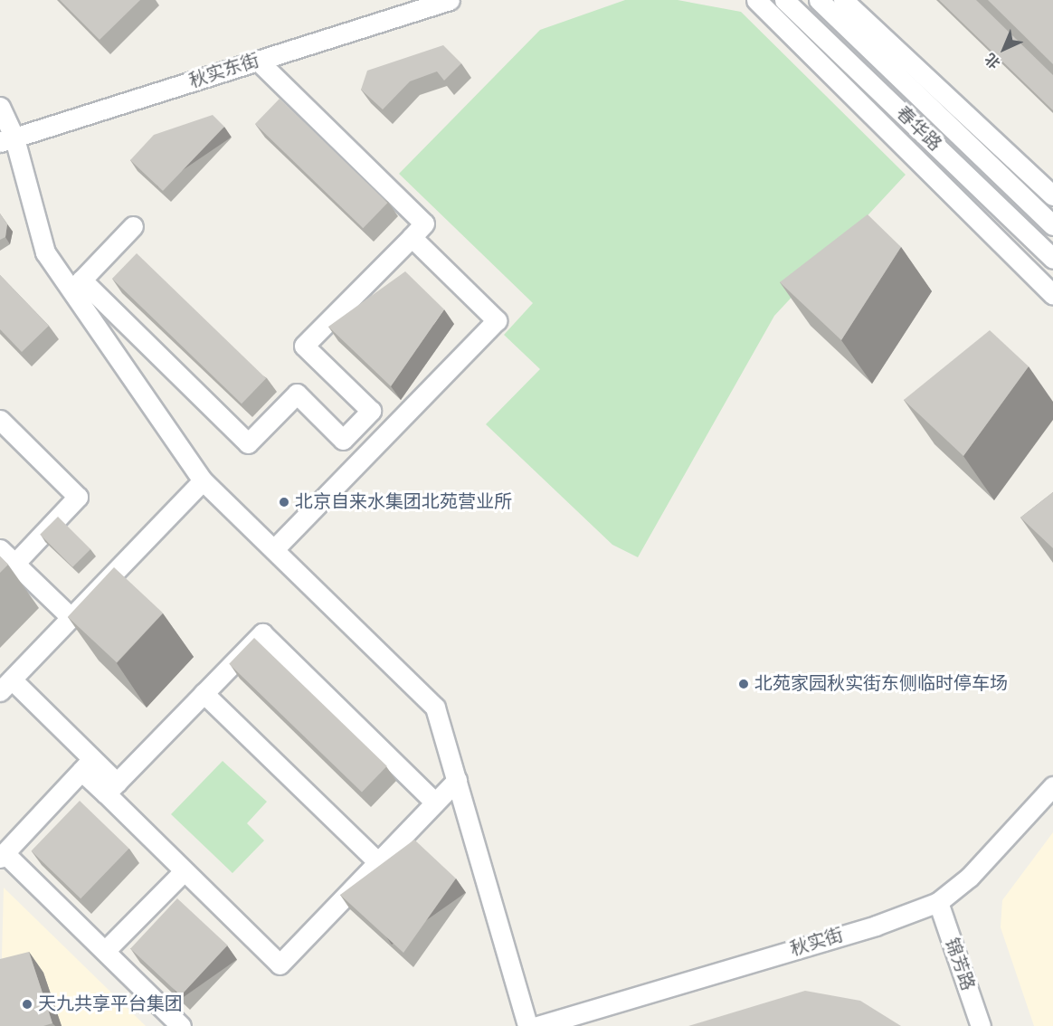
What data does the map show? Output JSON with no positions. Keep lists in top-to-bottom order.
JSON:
{
  "streets": {
    "street": [
      "秋实东街",
      "春华路",
      "秋实街",
      "锦芳路"
    ]
  },
  "crossings": [
    ["秋实街", "锦芳路"]
  ],
  "places": ["北京自来水集团北苑营业所", "北苑家园秋实街东侧临时停车场", "天九共享平台集团"],
  "north": "bottom left"
}
